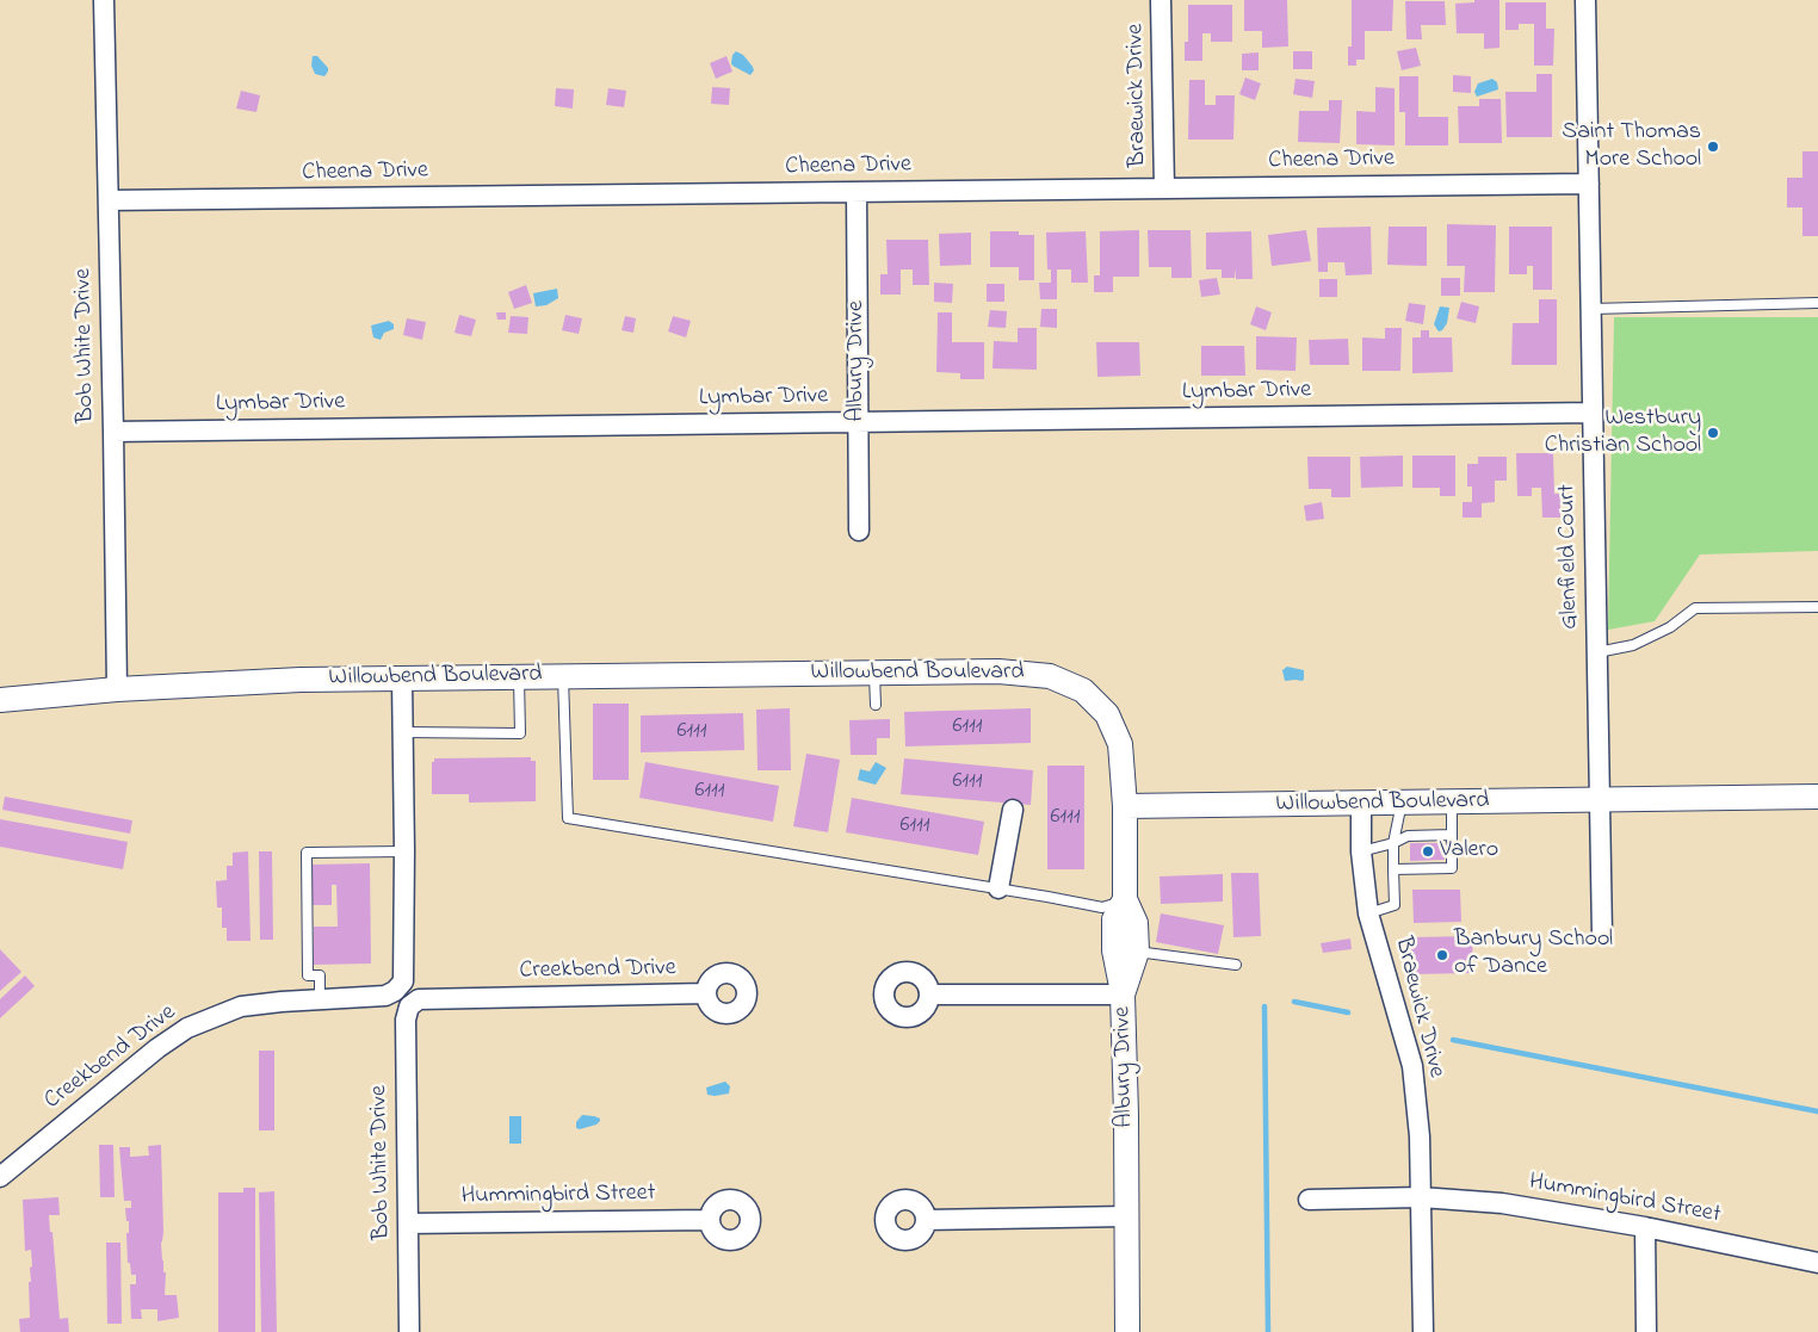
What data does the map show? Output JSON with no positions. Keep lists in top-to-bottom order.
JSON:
{
  "streets": {
    "street": [
      "Braewick Drive",
      "Cheena Drive",
      "Bob White Drive",
      "Albury Drive",
      "Lymbar Drive",
      "Glenfield Court",
      "Willowbend Boulevard",
      "Creekbend Drive",
      "Hummingbird Street"
    ]
  },
  "crossings": [
    ["Braewick Drive", "Cheena Drive"],
    ["Braewick Drive", "Willowbend Boulevard"],
    ["Braewick Drive", "Hummingbird Street"],
    ["Cheena Drive", "Bob White Drive"],
    ["Cheena Drive", "Albury Drive"],
    ["Cheena Drive", "Glenfield Court"],
    ["Bob White Drive", "Lymbar Drive"],
    ["Bob White Drive", "Willowbend Boulevard"],
    ["Bob White Drive", "Creekbend Drive"],
    ["Bob White Drive", "Hummingbird Street"],
    ["Albury Drive", "Lymbar Drive"],
    ["Albury Drive", "Willowbend Boulevard"],
    ["Lymbar Drive", "Glenfield Court"],
    ["Glenfield Court", "Willowbend Boulevard"]
  ],
  "places": [
    "Saint Thomas More School",
    "Westbury Christian School",
    "Valero",
    "Banbury School of Dance"
  ],
  "house_numbers": [
    "6111",
    "6111",
    "6111",
    "6111",
    "6111",
    "6111"
  ]
}
